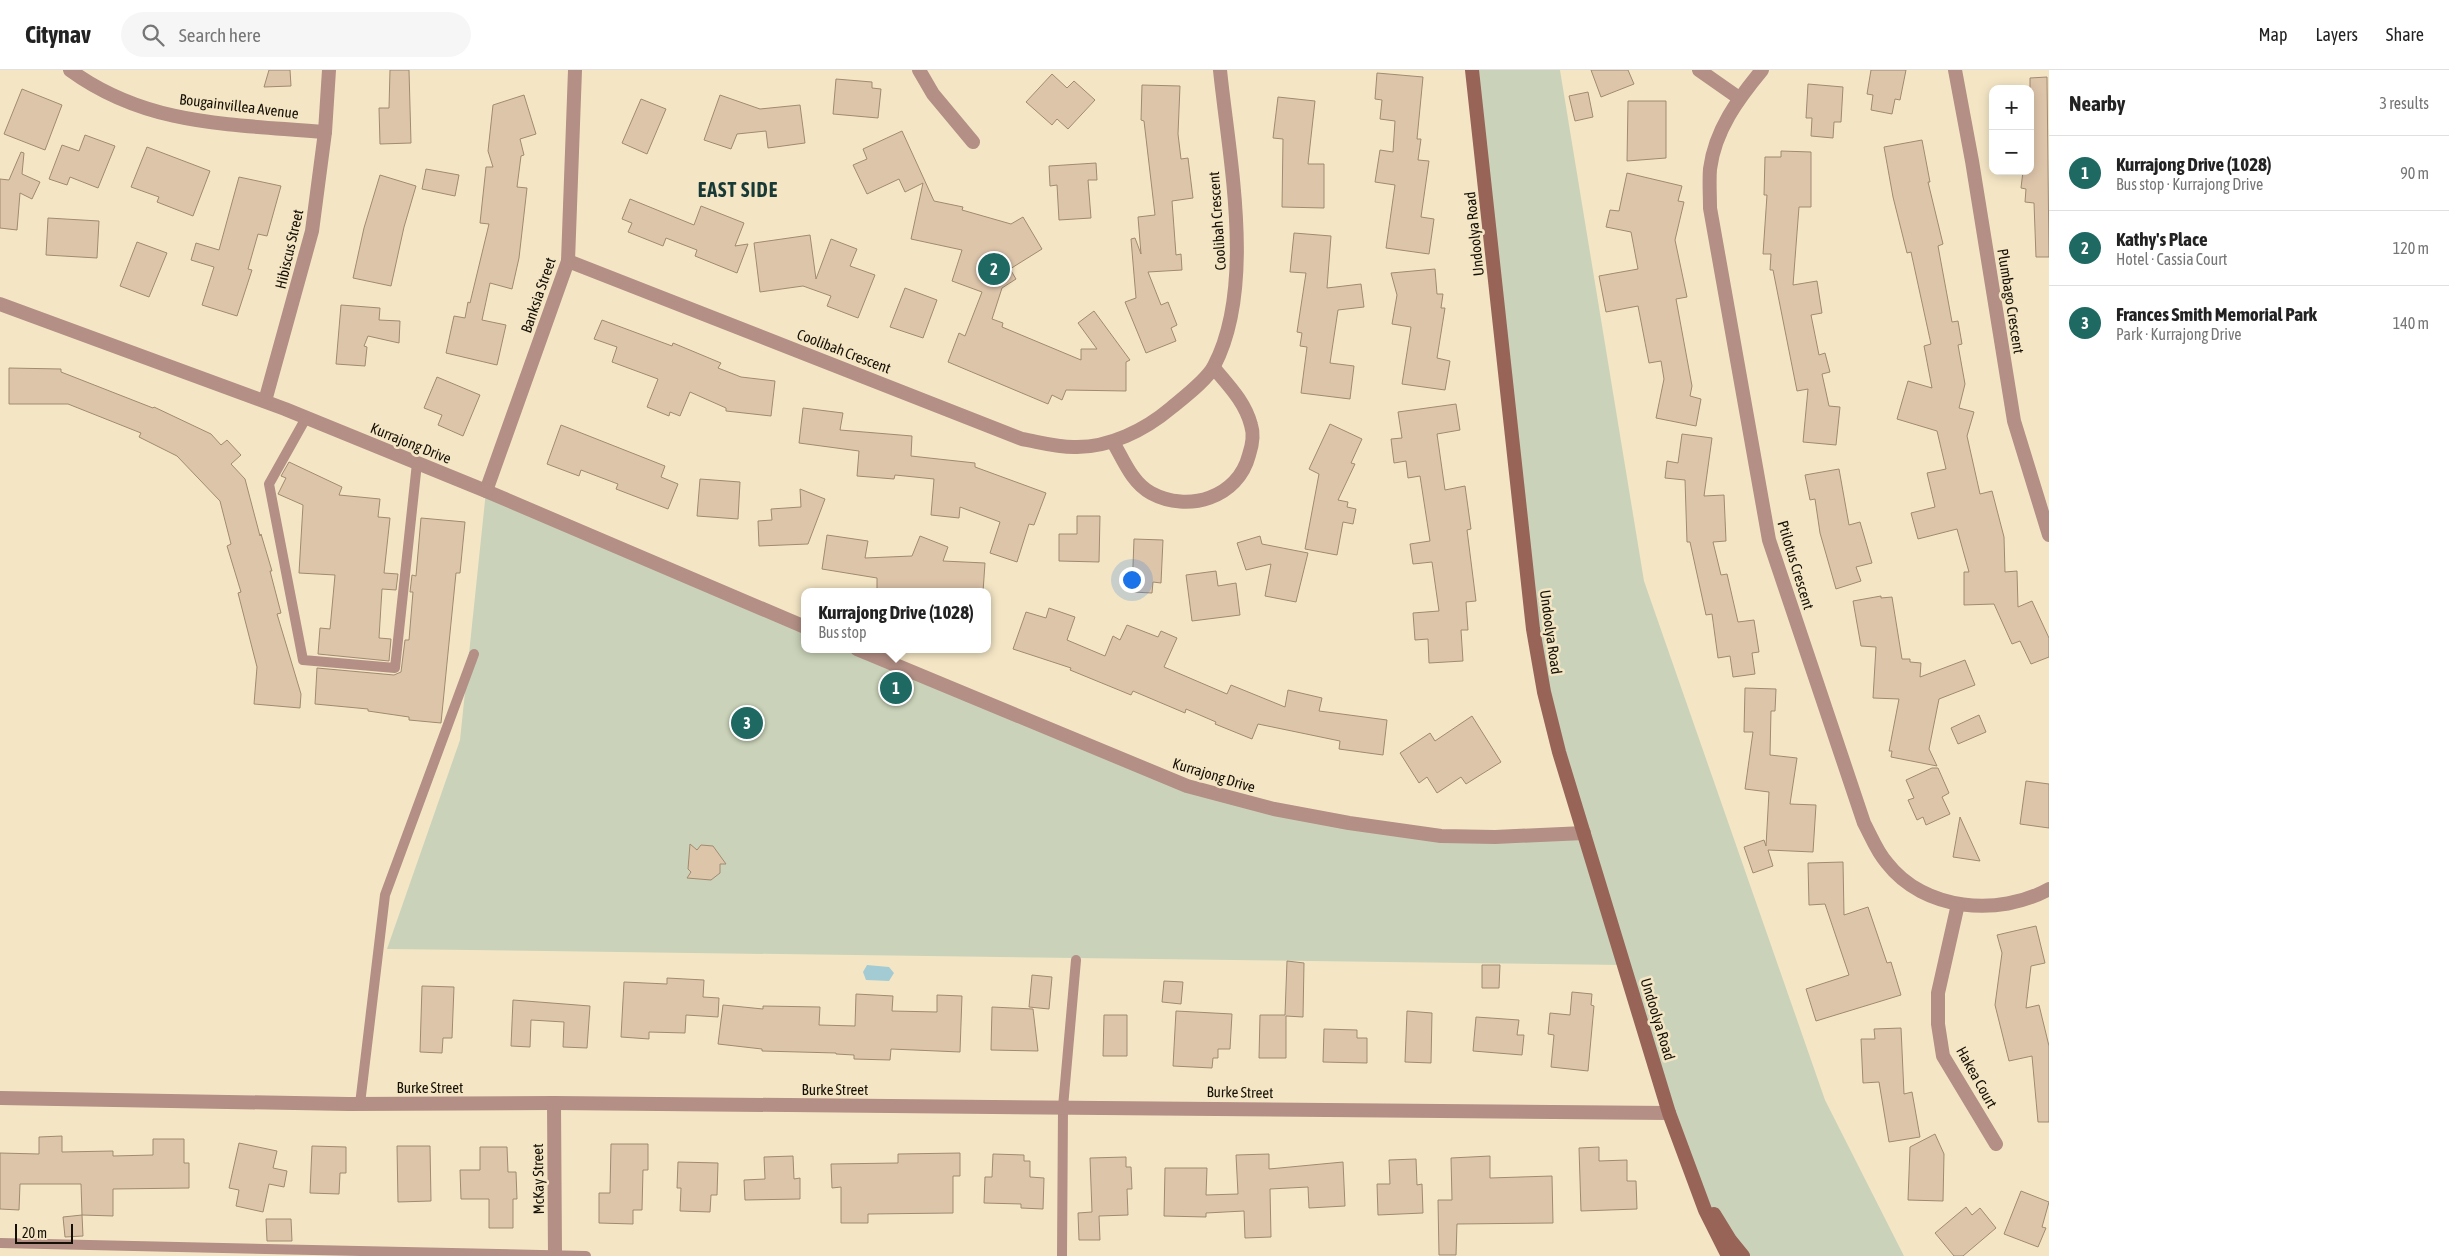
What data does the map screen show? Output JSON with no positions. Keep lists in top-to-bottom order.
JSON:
{
  "streets": {
    "main road": ["Undoolya Road"],
    "street": [
      "Bougainvillea Avenue",
      "Coolibah Crescent",
      "Hibiscus Street",
      "Banksia Street",
      "Plumbago Crescent",
      "Kurrajong Drive",
      "Ptilotus Crescent",
      "Hakea Court",
      "Burke Street",
      "McKay Street"
    ]
  },
  "crossings": [
    ["Bougainvillea Avenue", "Hibiscus Street"],
    ["Coolibah Crescent", "Banksia Street"],
    ["Undoolya Road", "Kurrajong Drive"],
    ["Undoolya Road", "Burke Street"],
    ["Hibiscus Street", "Kurrajong Drive"],
    ["Banksia Street", "Kurrajong Drive"],
    ["Ptilotus Crescent", "Hakea Court"],
    ["Burke Street", "McKay Street"]
  ],
  "districts": ["EAST SIDE"],
  "scale_bar": "20 m",
  "page": {
    "header": "Citynav",
    "search": "Search here",
    "nav": ["Map", "Layers", "Share"],
    "heading": ["Nearby", "3 results"],
    "map_buttons": ["+", "−"],
    "list": [
      {
        "mark": "1",
        "name": "Kurrajong Drive (1028)",
        "note": "Bus stop · Kurrajong Drive",
        "value": "90 m"
      },
      {
        "mark": "2",
        "name": "Kathy's Place",
        "note": "Hotel · Cassia Court",
        "value": "120 m"
      },
      {
        "mark": "3",
        "name": "Frances Smith Memorial Park",
        "note": "Park · Kurrajong Drive",
        "value": "140 m"
      }
    ],
    "pins": ["2", "1", "3"],
    "popup": ["Kurrajong Drive (1028)", "Bus stop"],
    "scale": "20 m"
  }
}
